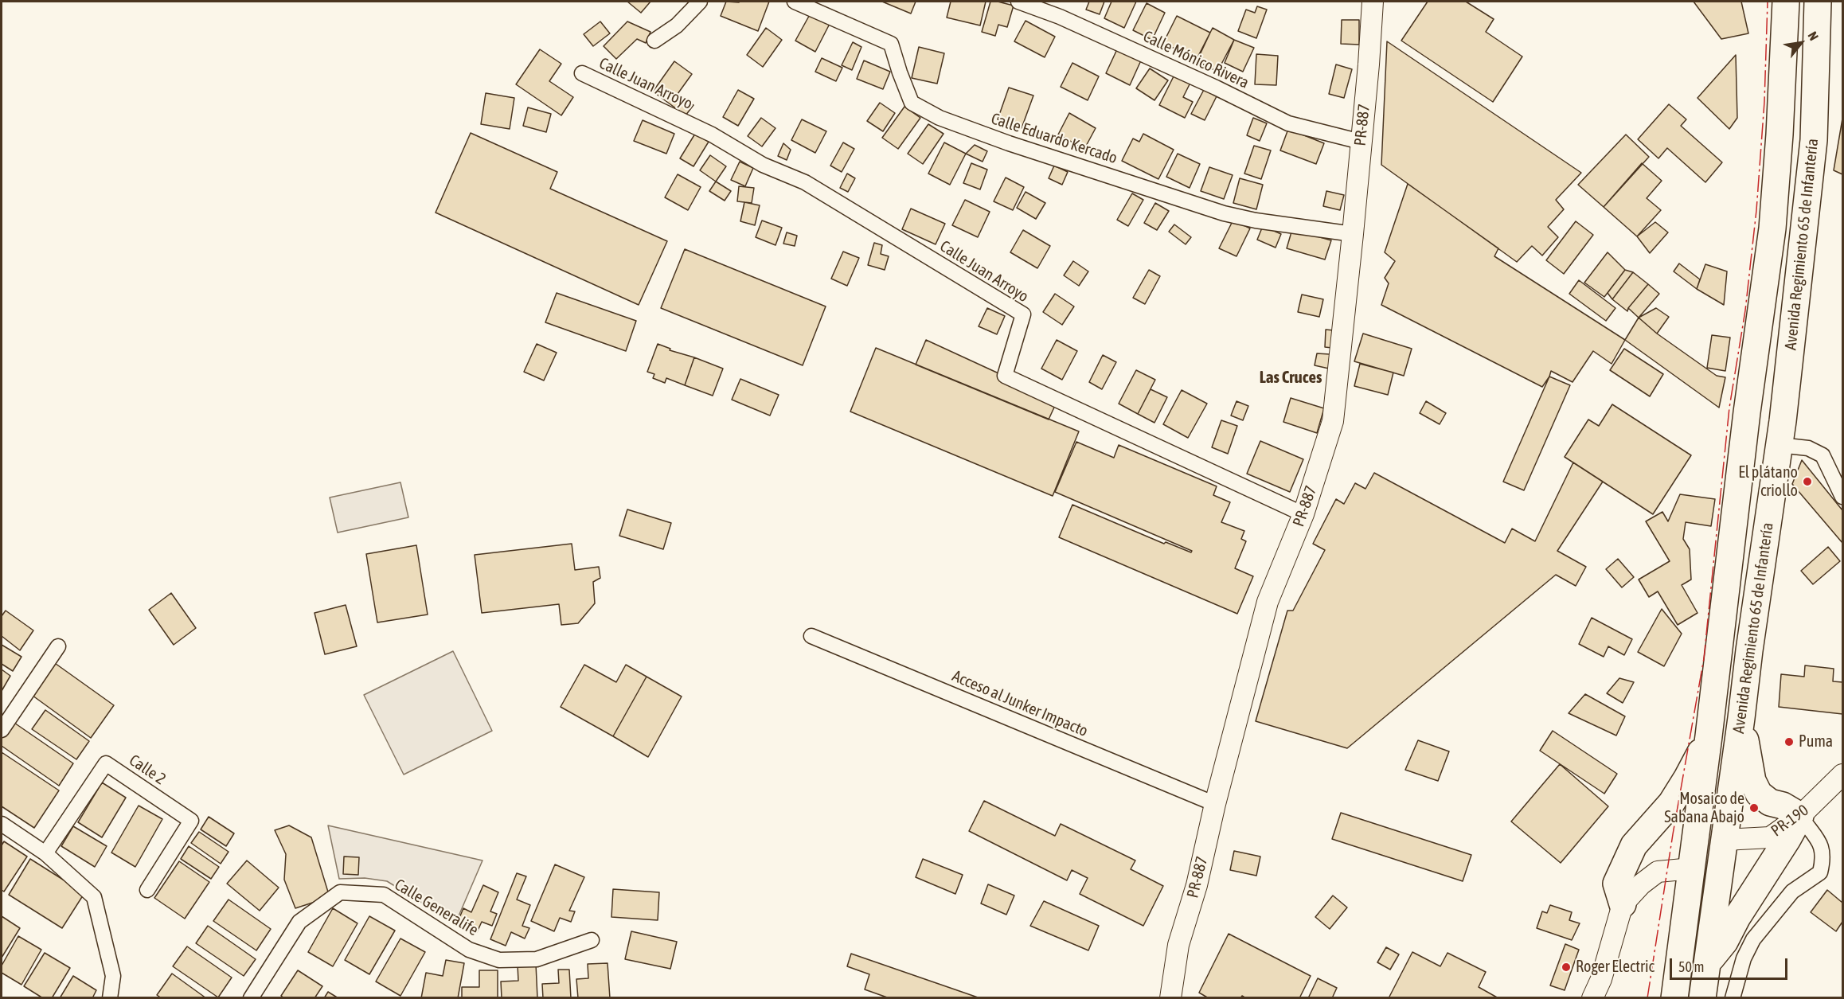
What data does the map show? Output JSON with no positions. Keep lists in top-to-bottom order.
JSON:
{
  "streets": {
    "highway": ["Avenida Regimiento 65 de Infantería"],
    "street": [
      "Calle Mónico Rivera",
      "Calle Juan Arroyo",
      "PR-887",
      "Calle Eduardo Kercado",
      "Acceso al Junker Impacto",
      "Calle 2",
      "PR-190",
      "Calle Generalife"
    ]
  },
  "crossings": [
    ["Calle Mónico Rivera", "PR-887"],
    ["Calle Juan Arroyo", "PR-887"],
    ["PR-887", "Calle Eduardo Kercado"],
    ["PR-887", "Acceso al Junker Impacto"],
    ["Avenida Regimiento 65 de Infantería", "PR-190"]
  ],
  "districts": ["Las Cruces"],
  "places": [
    "El plátano criollo",
    "Puma",
    "Mosaico de Sabana Abajo",
    "Roger Electric"
  ],
  "scale_bar": "50 m",
  "north": "top right"
}
